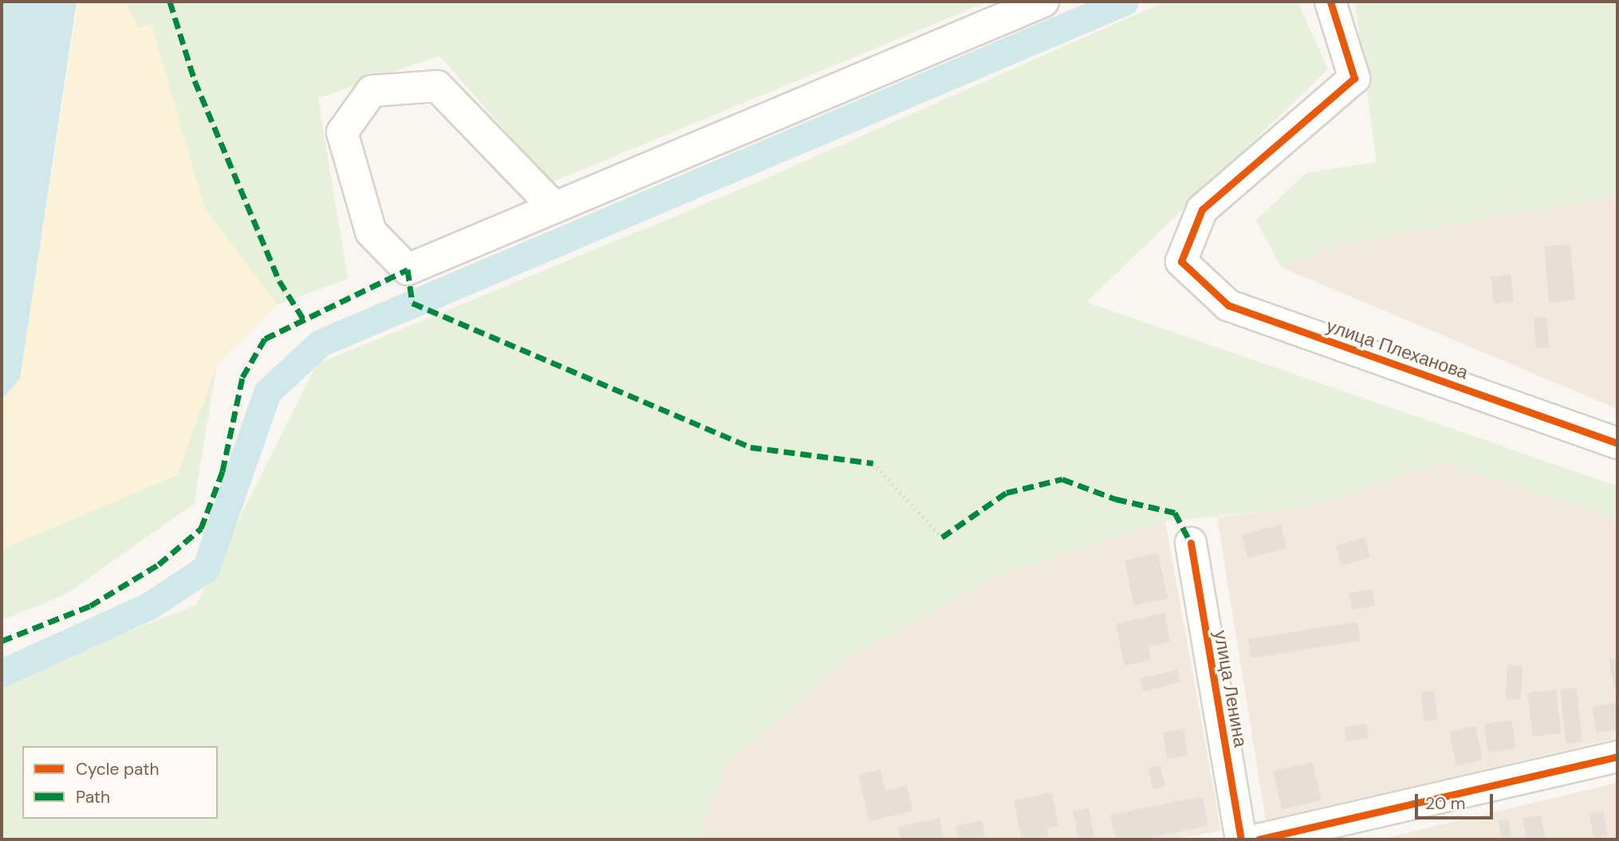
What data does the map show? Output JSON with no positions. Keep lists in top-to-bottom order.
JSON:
{
  "streets": {
    "street": ["улица Плеханова", "улица Ленина"]
  },
  "legend": ["Cycle path", "Path"],
  "scale_bar": "20 m"
}
